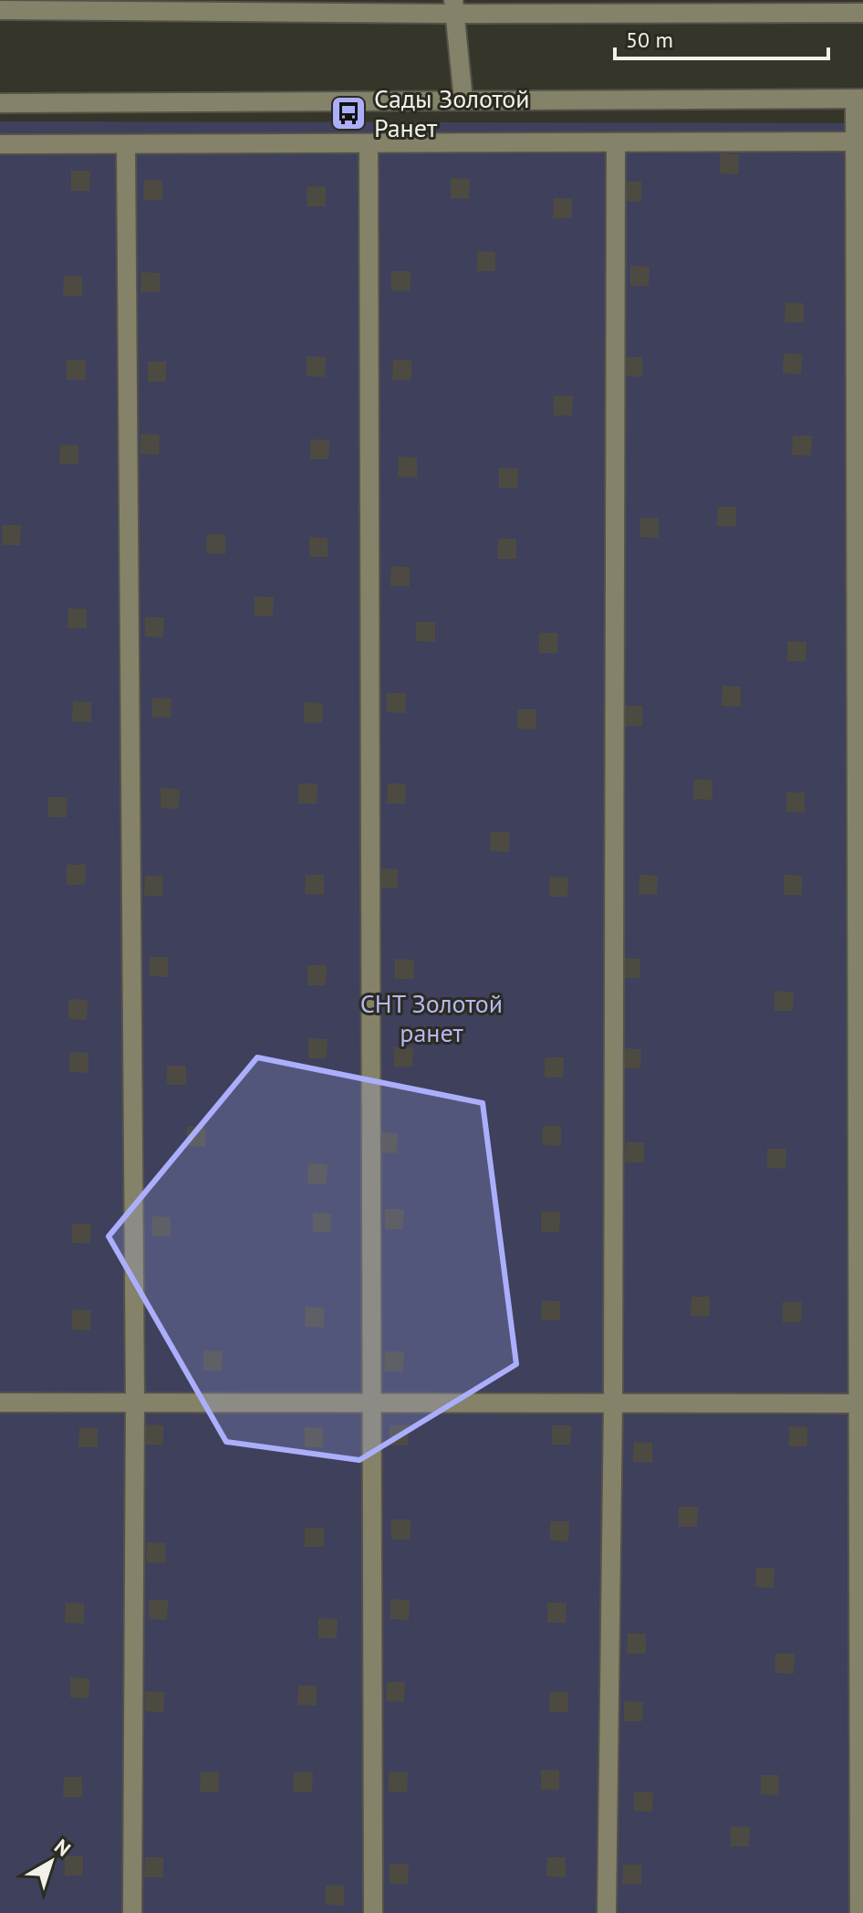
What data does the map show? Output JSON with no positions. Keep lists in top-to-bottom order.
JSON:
{
  "parks": ["СНТ Золотой ранет"],
  "places": {
    "bus stop": ["Сады Золотой Ранет"]
  },
  "scale_bar": "50 m",
  "north": "top right"
}
